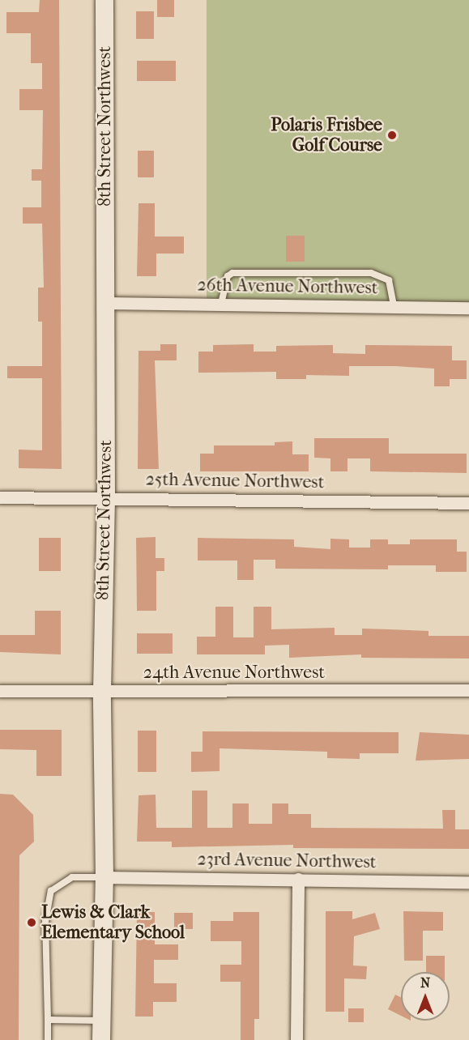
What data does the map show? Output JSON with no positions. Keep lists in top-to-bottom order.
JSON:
{
  "streets": {
    "street": [
      "8th Street Northwest",
      "26th Avenue Northwest",
      "25th Avenue Northwest",
      "24th Avenue Northwest",
      "23rd Avenue Northwest"
    ]
  },
  "crossings": [
    ["8th Street Northwest", "26th Avenue Northwest"],
    ["8th Street Northwest", "25th Avenue Northwest"],
    ["8th Street Northwest", "24th Avenue Northwest"],
    ["8th Street Northwest", "23rd Avenue Northwest"]
  ],
  "places": ["Polaris Frisbee Golf Course", "Lewis & Clark Elementary School"],
  "north": "top"
}
